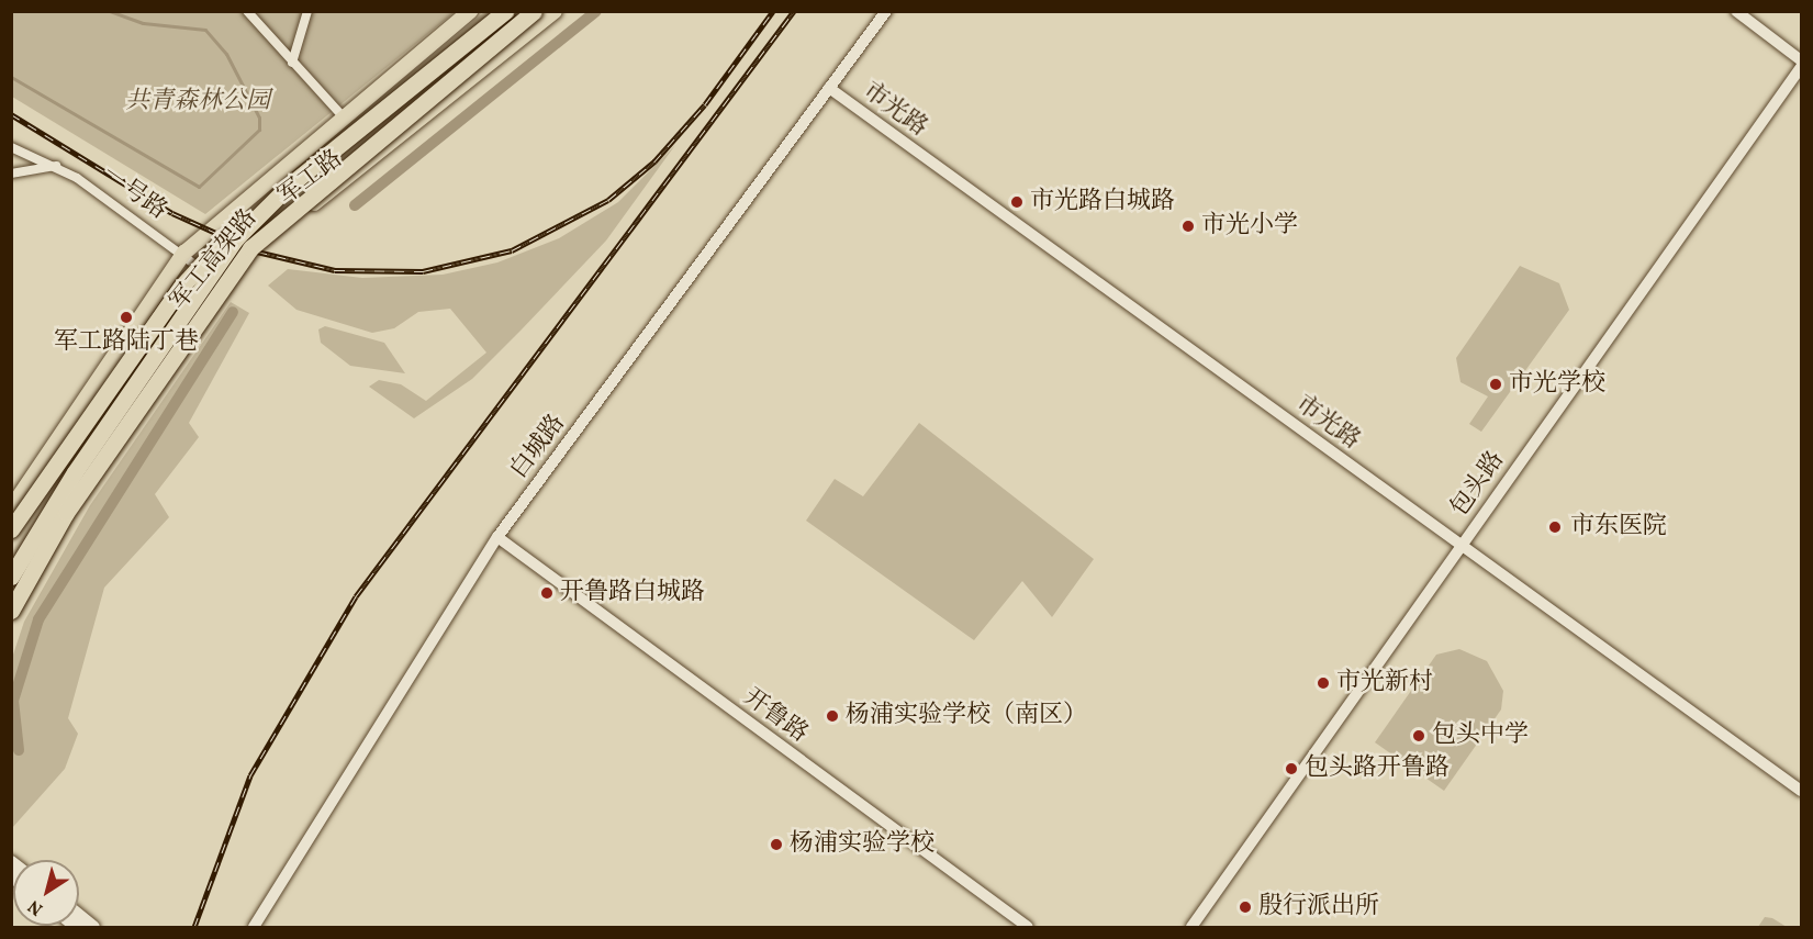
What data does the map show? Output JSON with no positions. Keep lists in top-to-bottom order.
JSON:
{
  "streets": {
    "highway": ["军工高架路"],
    "main road": ["军工路"],
    "street": [
      "市光路",
      "一号路",
      "白城路",
      "包头路",
      "开鲁路"
    ]
  },
  "crossings": [
    ["市光路", "白城路"],
    ["市光路", "包头路"],
    ["军工路", "一号路"],
    ["白城路", "开鲁路"]
  ],
  "parks": ["共青森林公园"],
  "places": [
    "市光路白城路",
    "市光小学",
    "军工路陆丁巷",
    "市光学校",
    "市东医院",
    "开鲁路白城路",
    "市光新村",
    "杨浦实验学校（南区）",
    "包头中学",
    "包头路开鲁路",
    "杨浦实验学校",
    "殷行派出所"
  ],
  "north": "bottom left"
}
